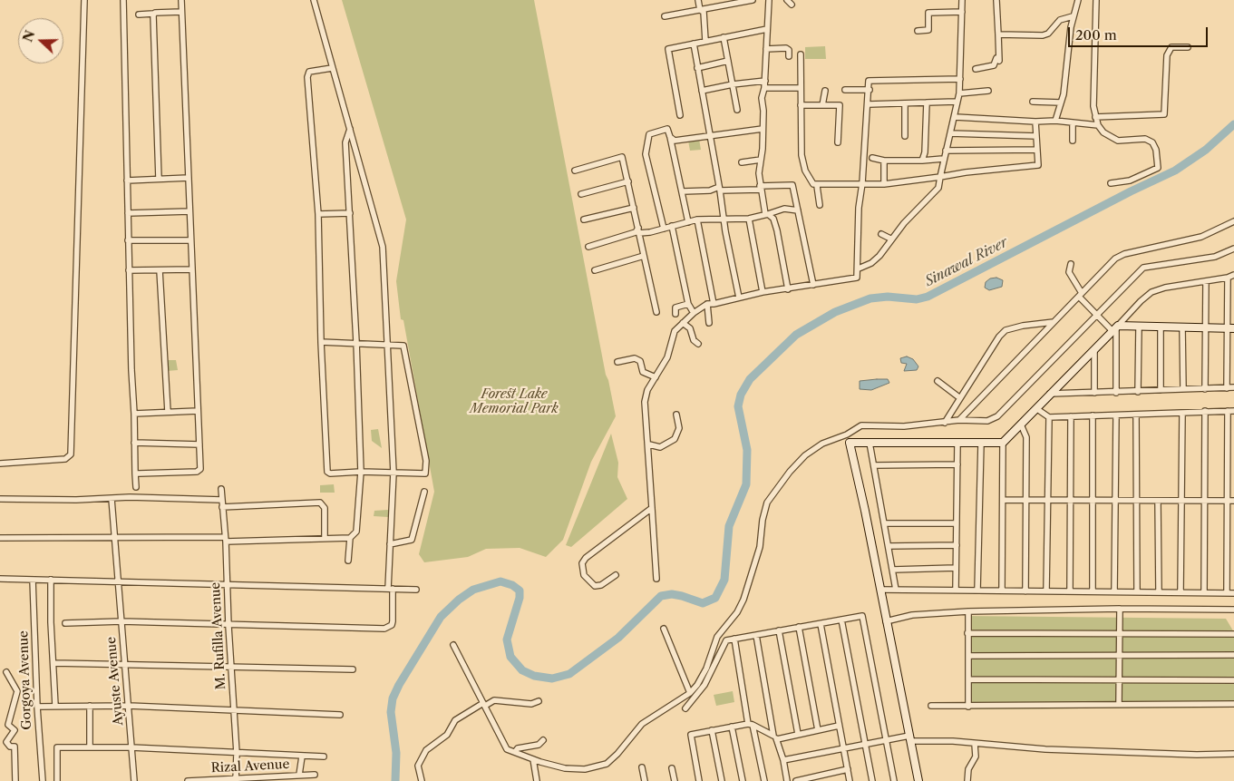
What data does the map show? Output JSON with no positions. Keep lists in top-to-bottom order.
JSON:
{
  "streets": {
    "street": [
      "M. Rufilla Avenue",
      "Gorgoya Avenue",
      "Ayuste Avenue",
      "Rizal Avenue"
    ]
  },
  "crossings": [
    ["M. Rufilla Avenue", "Rizal Avenue"]
  ],
  "water": ["Sinawal River"],
  "parks": ["Forest Lake Memorial Park"],
  "scale_bar": "200 m",
  "north": "left"
}
